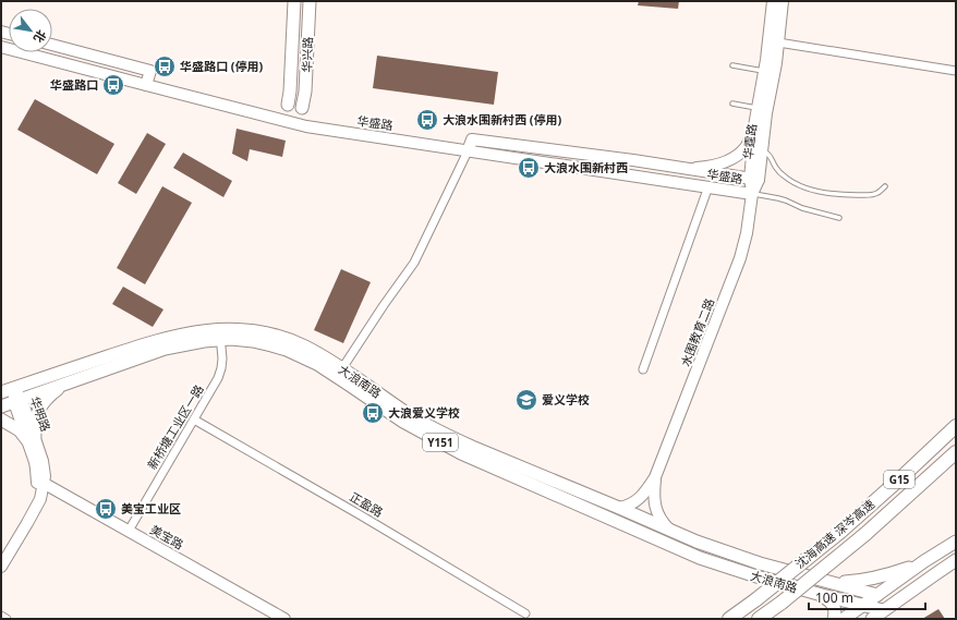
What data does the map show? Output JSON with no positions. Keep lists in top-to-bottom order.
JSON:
{
  "streets": {
    "highway": ["G15", "沈海高速 深岑高速"],
    "main road": [
      "华兴路",
      "华盛路",
      "华霆路",
      "水围教育二路",
      "大浪南路",
      "华明路",
      "Y151",
      "美宝路"
    ],
    "street": ["新桥塘工业区一路", "正盈路"]
  },
  "crossings": [
    ["华盛路", "华霆路"],
    ["华盛路", "水围教育二路"],
    ["华霆路", "水围教育二路"],
    ["大浪南路", "华明路"],
    ["大浪南路", "新桥塘工业区一路"],
    ["华明路", "美宝路"],
    ["新桥塘工业区一路", "正盈路"],
    ["新桥塘工业区一路", "美宝路"]
  ],
  "places": {
    "bus stop": [
      "华盛路口 (停用)",
      "华盛路口",
      "大浪水围新村西 (停用)",
      "大浪水围新村西",
      "大浪爱义学校",
      "美宝工业区"
    ],
    "school or university": ["爱义学校"]
  },
  "scale_bar": "100 m",
  "north": "bottom right"
}
